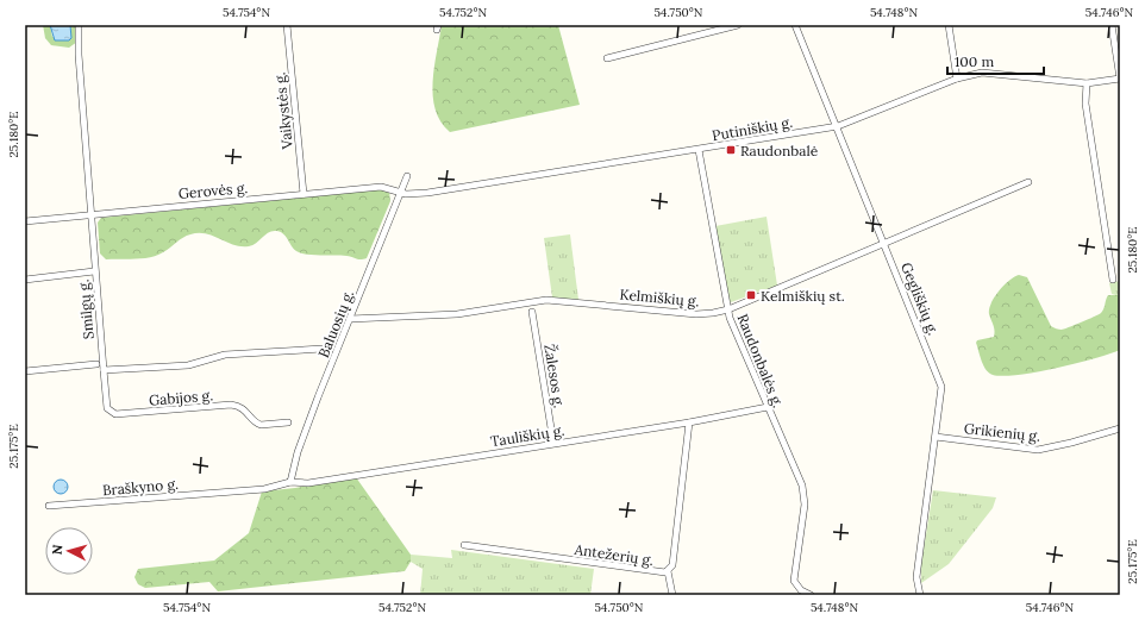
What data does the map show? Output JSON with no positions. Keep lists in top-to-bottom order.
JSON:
{
  "streets": {
    "street": [
      "Vaikystės g.",
      "Putiniškių g.",
      "Gerovės g.",
      "Kelmiškių g.",
      "Gegliškių g.",
      "Smilgų g.",
      "Baluosių g.",
      "Raudonbalės g.",
      "Žalesos g.",
      "Gabijos g.",
      "Grikienių g.",
      "Tauliškių g.",
      "Braškyno g.",
      "Antežerių g."
    ]
  },
  "crossings": [
    ["Vaikystės g.", "Gerovės g."],
    ["Putiniškių g.", "Gerovės g."],
    ["Putiniškių g.", "Gegliškių g."],
    ["Putiniškių g.", "Baluosių g."],
    ["Putiniškių g.", "Raudonbalės g."],
    ["Gerovės g.", "Smilgų g."],
    ["Gerovės g.", "Baluosių g."],
    ["Kelmiškių g.", "Gegliškių g."],
    ["Kelmiškių g.", "Baluosių g."],
    ["Kelmiškių g.", "Raudonbalės g."],
    ["Gegliškių g.", "Grikienių g."],
    ["Smilgų g.", "Gabijos g."],
    ["Baluosių g.", "Tauliškių g."],
    ["Baluosių g.", "Braškyno g."],
    ["Raudonbalės g.", "Tauliškių g."],
    ["Žalesos g.", "Tauliškių g."],
    ["Tauliškių g.", "Braškyno g."],
    ["Tauliškių g.", "Antežerių g."]
  ],
  "places": {
    "transit": ["Raudonbalė", "Kelmiškių st."]
  },
  "scale_bar": "100 m",
  "north": "left",
  "coordinates": [
    "54.754°N",
    "54.752°N",
    "54.750°N",
    "54.748°N",
    "54.746°N",
    "25.180°E",
    "25.175°E"
  ]
}
